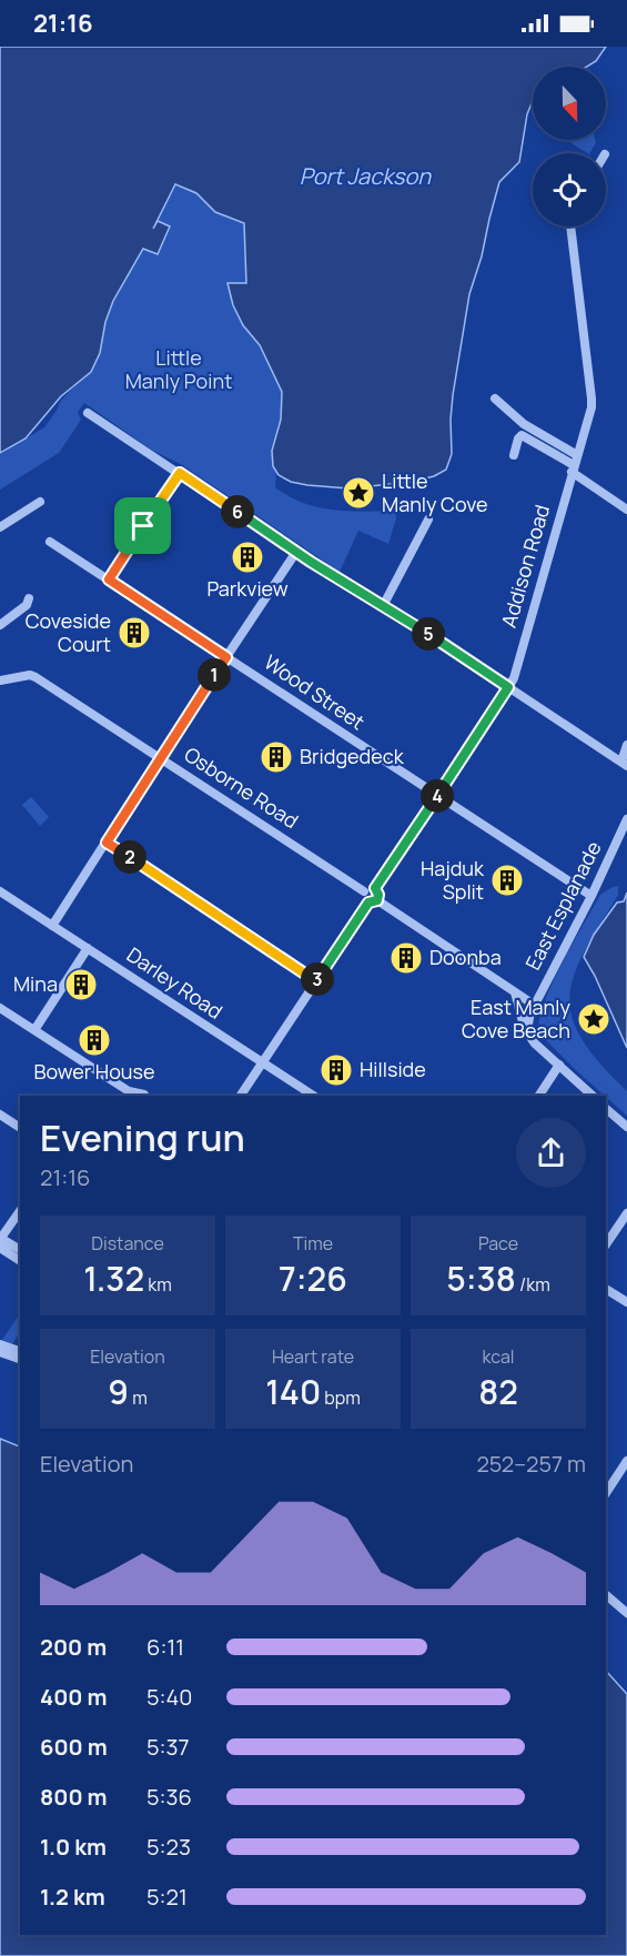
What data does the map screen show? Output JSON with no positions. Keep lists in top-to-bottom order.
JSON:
{
  "streets": {
    "street": [
      "Addison Road",
      "Wood Street",
      "Osborne Road",
      "East Esplanade",
      "Darley Road"
    ]
  },
  "crossings": [
    ["Addison Road", "Wood Street"],
    ["Addison Road", "Osborne Road"],
    ["Wood Street", "East Esplanade"]
  ],
  "water": ["Port Jackson"],
  "parks": ["Little Manly Point"],
  "places": {
    "place": ["Little Manly Cove", "East Manly Cove Beach"],
    "building": [
      "Parkview",
      "Coveside Court",
      "Bridgedeck",
      "Hajduk Split",
      "Doonba",
      "Mina",
      "Bower House",
      "Hillside"
    ]
  },
  "north": "bottom",
  "page": {
    "status": "21:16",
    "pins": [
      "6",
      "5",
      "1",
      "4",
      "2",
      "3"
    ],
    "heading": ["Evening run", "21:16"],
    "stats": [
      ["Distance", "1.32 km"],
      ["Time", "7:26"],
      ["Pace", "5:38 /km"],
      ["Elevation", "9 m"],
      ["Heart rate", "140 bpm"],
      ["kcal", "82"]
    ],
    "chart": ["Elevation", "252–257 m"],
    "list": [
      {
        "name": "200 m",
        "note": "6:11"
      },
      {
        "name": "400 m",
        "note": "5:40"
      },
      {
        "name": "600 m",
        "note": "5:37"
      },
      {
        "name": "800 m",
        "note": "5:36"
      },
      {
        "name": "1.0 km",
        "note": "5:23"
      },
      {
        "name": "1.2 km",
        "note": "5:21"
      }
    ]
  }
}
